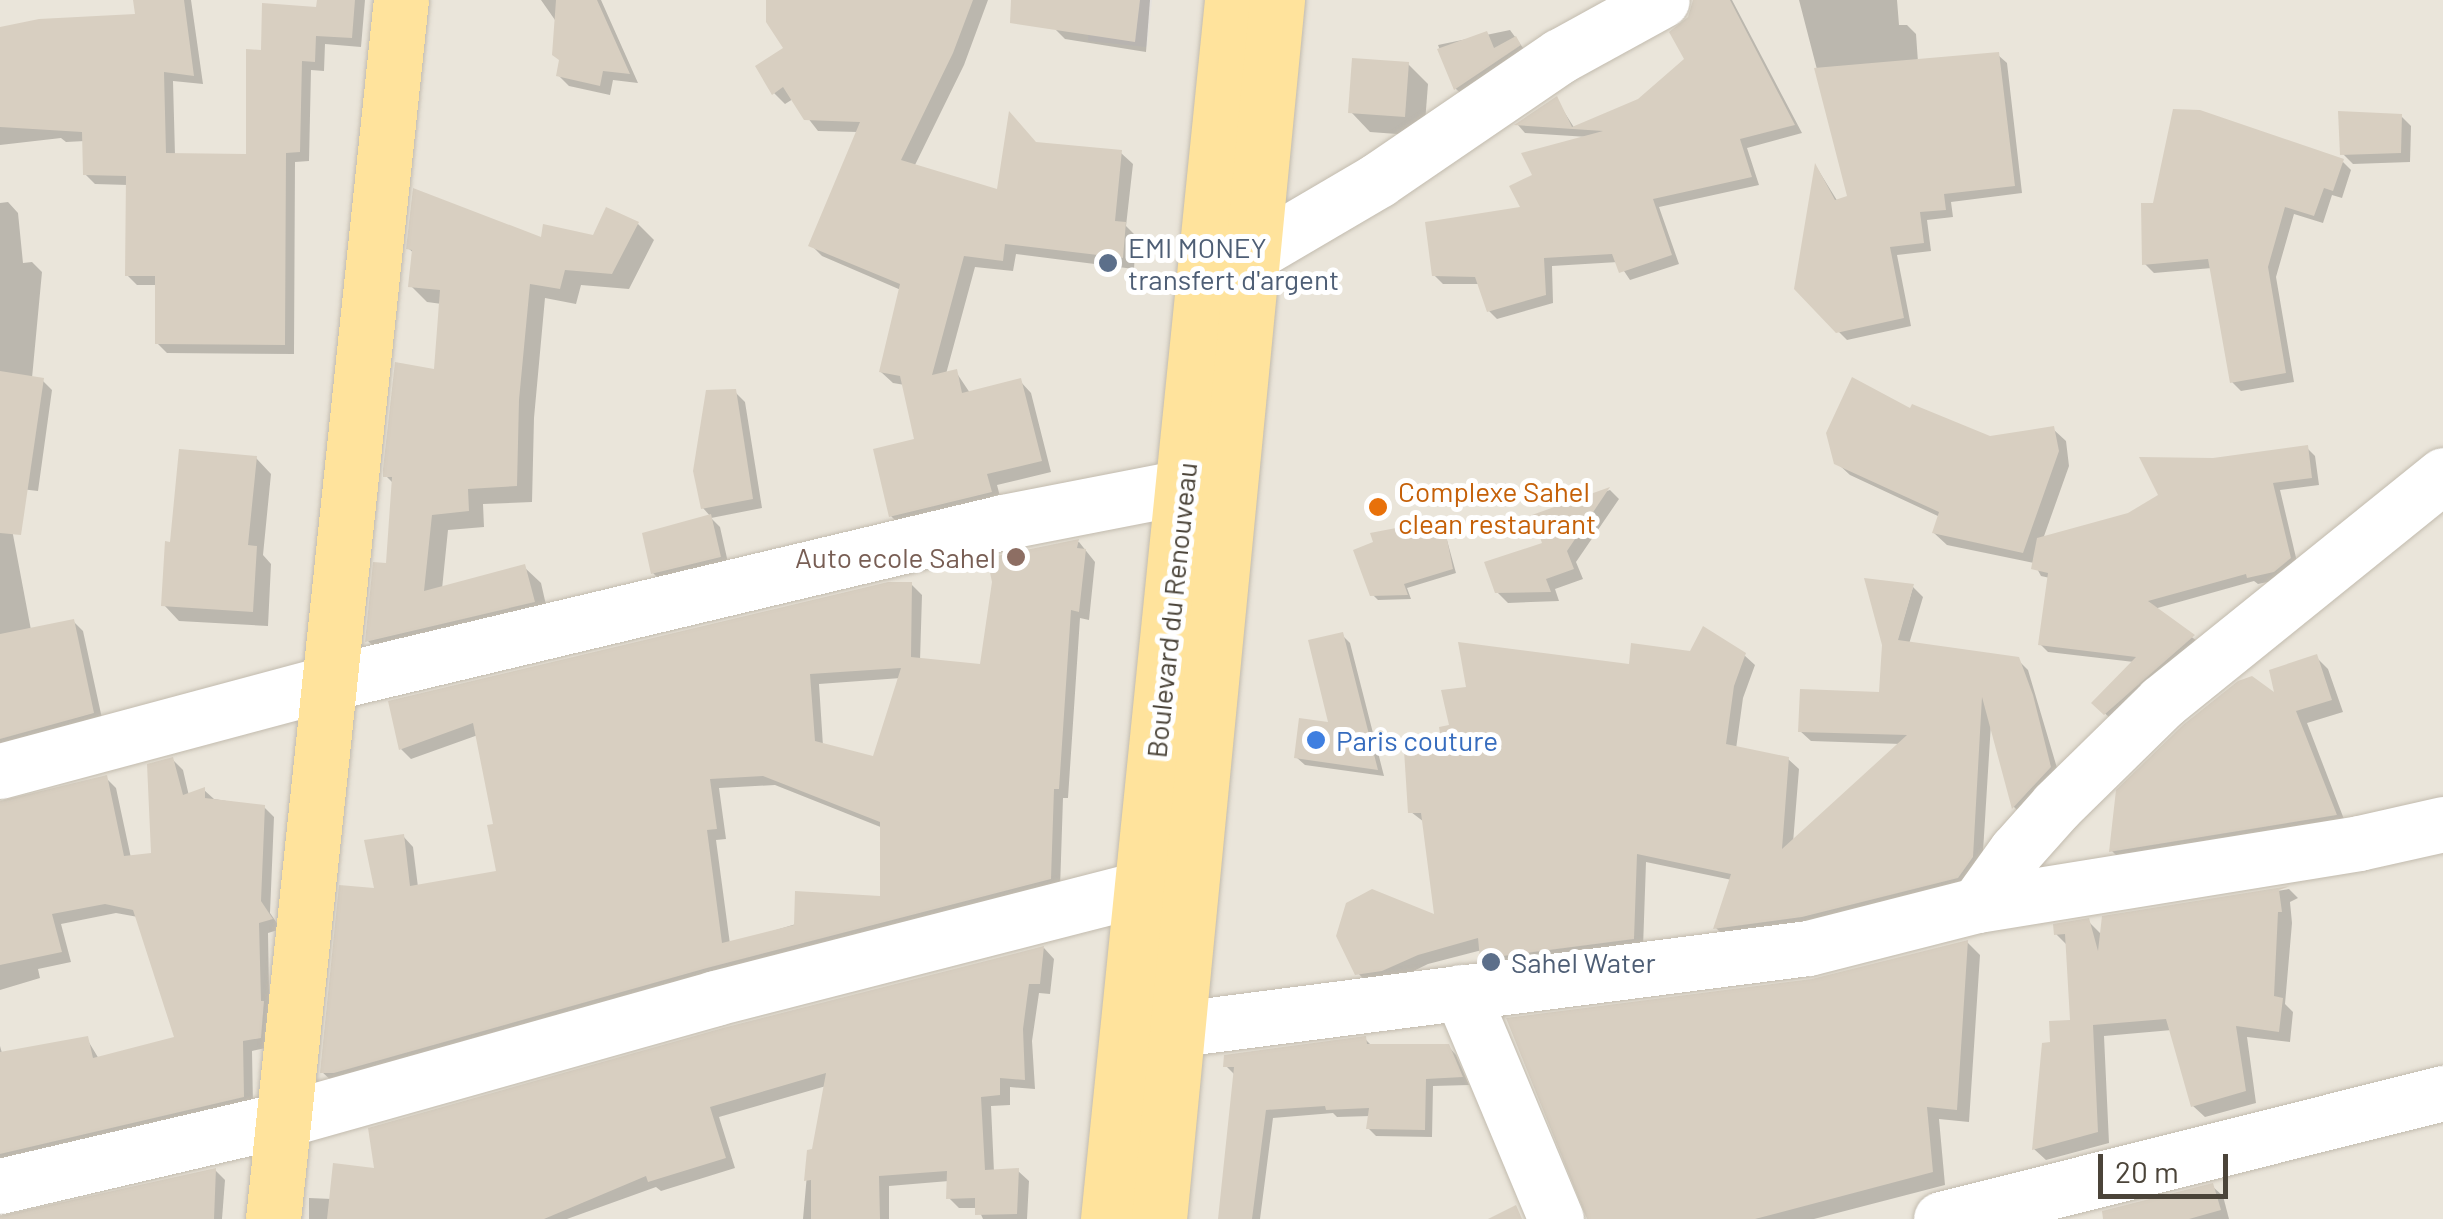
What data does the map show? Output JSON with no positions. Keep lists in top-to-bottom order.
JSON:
{
  "streets": {
    "main road": ["Boulevard du Renouveau"]
  },
  "places": [
    "EMI MONEY transfert d'argent",
    "Complexe Sahel clean restaurant",
    "Auto ecole Sahel",
    "Paris couture",
    "Sahel Water"
  ],
  "scale_bar": "20 m"
}
